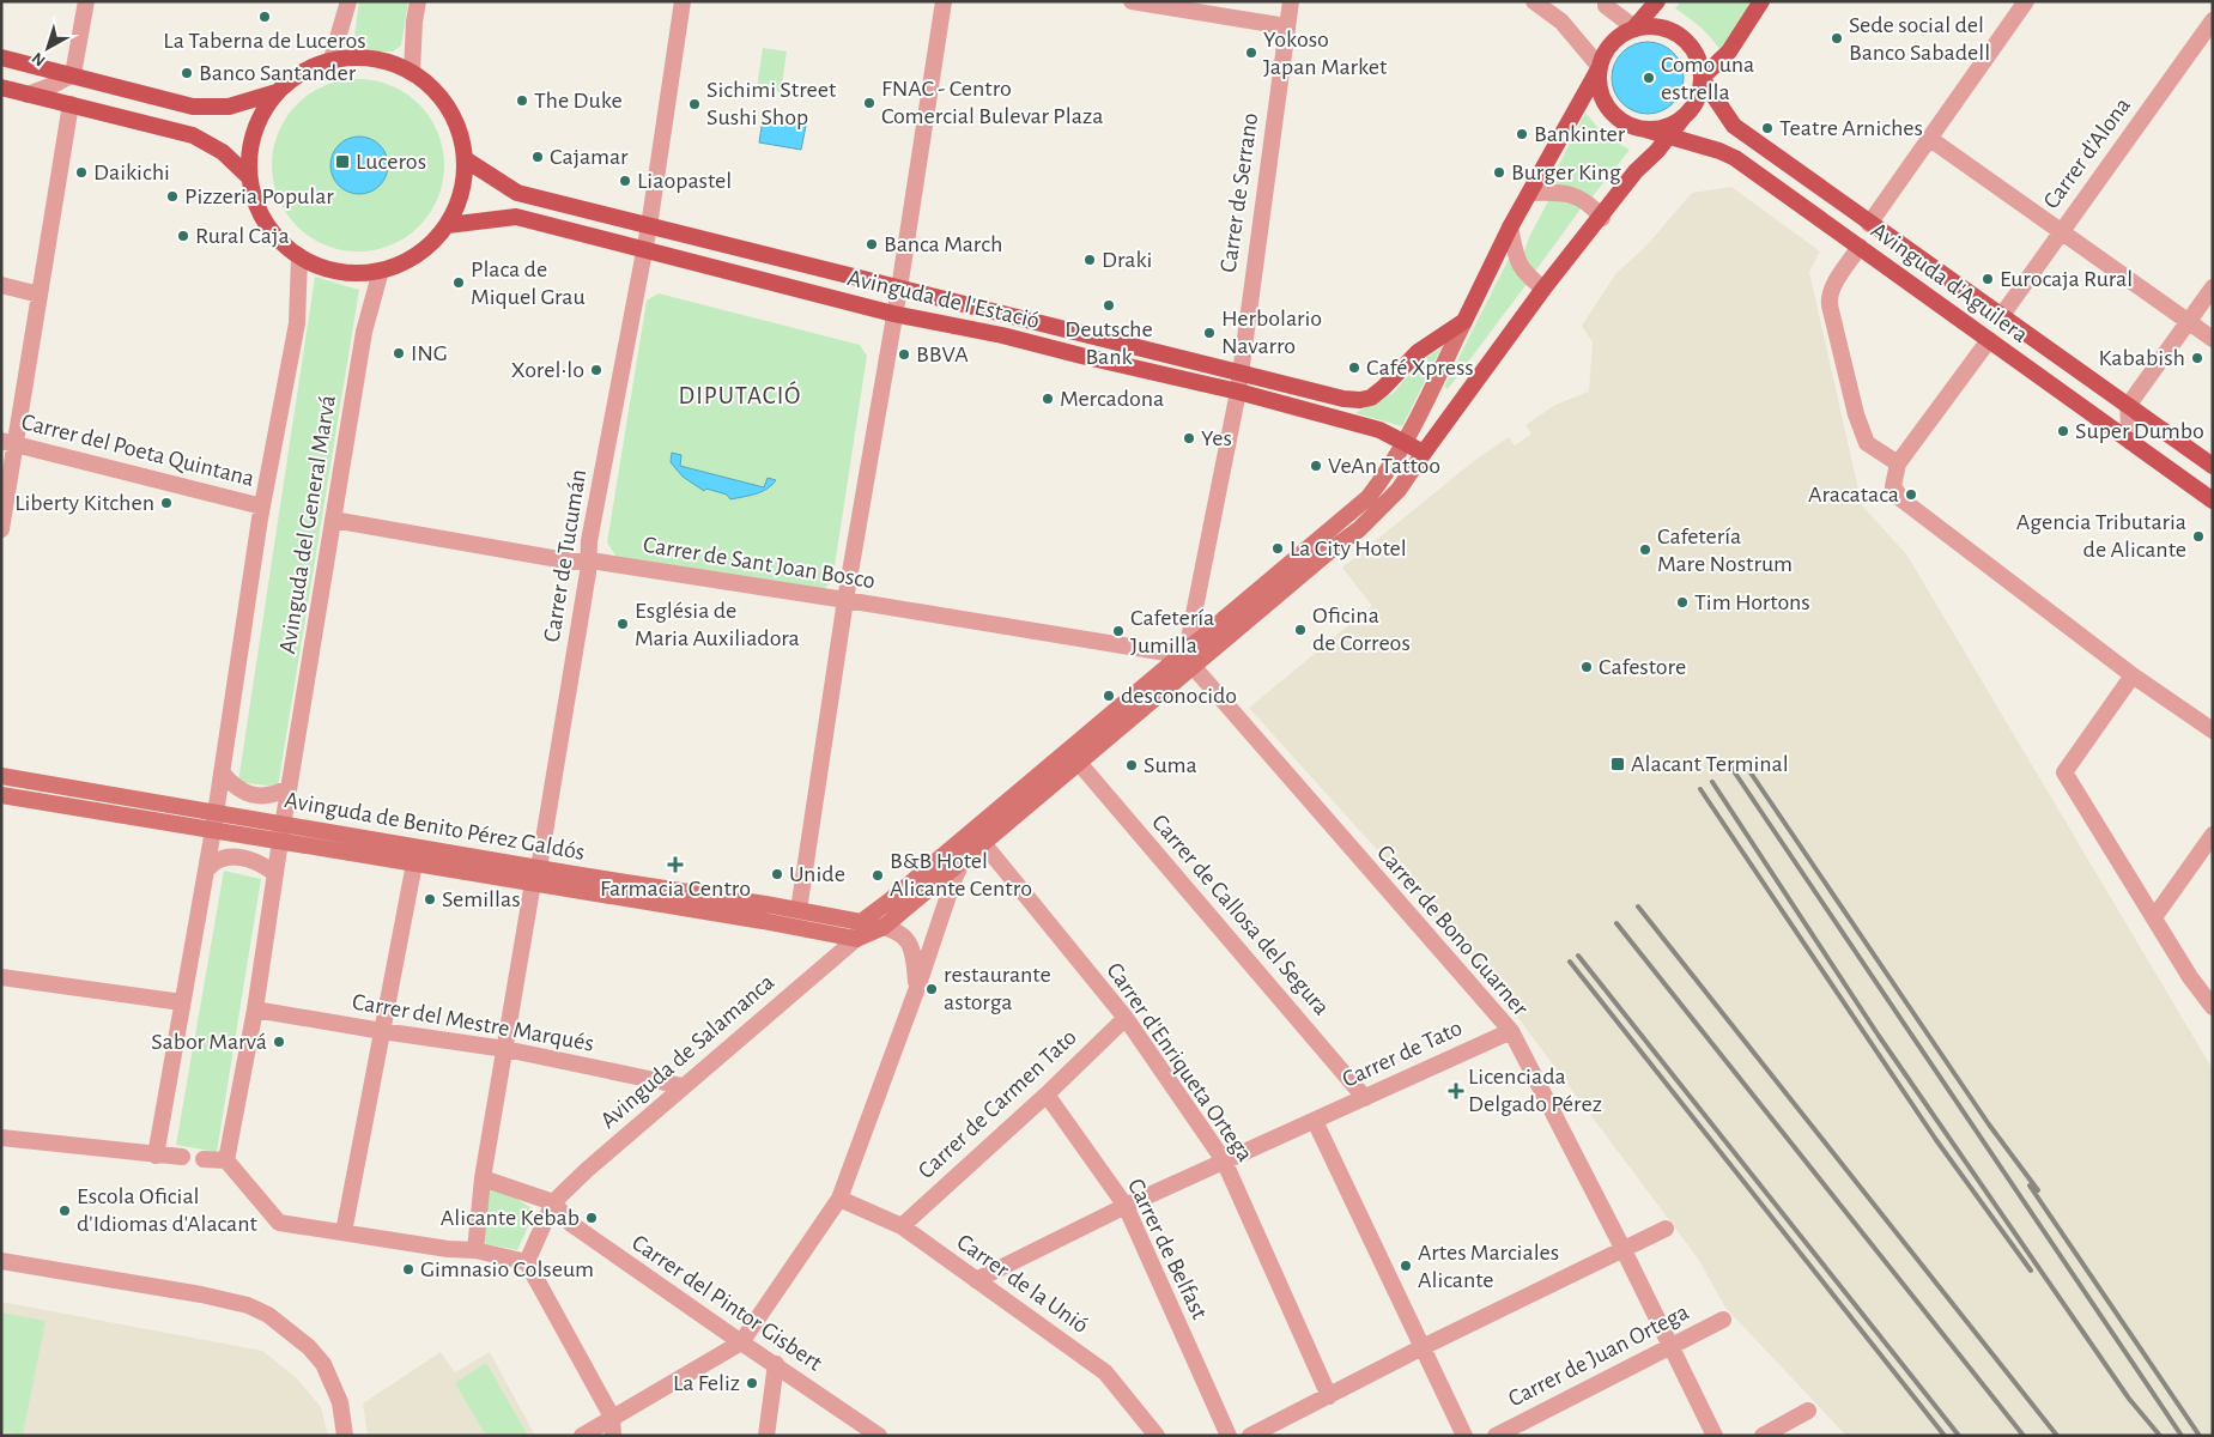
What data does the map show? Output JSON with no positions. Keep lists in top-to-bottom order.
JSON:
{
  "streets": {
    "main road": [
      "Avinguda d'Aguilera",
      "Avinguda de l'Estació",
      "Avinguda de Benito Pérez Galdós",
      "Avinguda de Salamanca"
    ],
    "street": [
      "Carrer d'Alona",
      "Carrer de Serrano",
      "Carrer del Poeta Quintana",
      "Avinguda del General Marvá",
      "Carrer de Tucumán",
      "Carrer de Sant Joan Bosco",
      "Carrer de Callosa del Segura",
      "Carrer de Bono Guarner",
      "Carrer del Mestre Marqués",
      "Carrer de Tato",
      "Carrer d'Enriqueta Ortega",
      "Carrer de Carmen Tato",
      "Carrer de Belfast",
      "Carrer de la Unió",
      "Carrer del Pintor Gisbert",
      "Carrer de Juan Ortega"
    ]
  },
  "crossings": [
    ["Carrer d'Alona", "Avinguda d'Aguilera"],
    ["Carrer de Serrano", "Avinguda de l'Estació"],
    ["Carrer de Serrano", "Carrer de Sant Joan Bosco"],
    ["Carrer de Serrano", "Carrer de Bono Guarner"],
    ["Avinguda d'Aguilera", "Avinguda de Salamanca"],
    ["Avinguda de l'Estació", "Carrer de Tucumán"],
    ["Avinguda de l'Estació", "Avinguda de Salamanca"],
    ["Carrer del Poeta Quintana", "Avinguda del General Marvá"],
    ["Avinguda del General Marvá", "Carrer de Sant Joan Bosco"],
    ["Avinguda del General Marvá", "Avinguda de Benito Pérez Galdós"],
    ["Avinguda del General Marvá", "Carrer del Mestre Marqués"],
    ["Carrer de Tucumán", "Carrer de Sant Joan Bosco"],
    ["Carrer de Tucumán", "Avinguda de Benito Pérez Galdós"],
    ["Carrer de Tucumán", "Carrer del Mestre Marqués"],
    ["Carrer de Sant Joan Bosco", "Carrer de Bono Guarner"],
    ["Avinguda de Benito Pérez Galdós", "Avinguda de Salamanca"],
    ["Carrer de Callosa del Segura", "Avinguda de Salamanca"],
    ["Carrer de Callosa del Segura", "Carrer de Tato"],
    ["Carrer de Bono Guarner", "Avinguda de Salamanca"],
    ["Carrer de Bono Guarner", "Carrer de Tato"],
    ["Carrer de Bono Guarner", "Carrer de Juan Ortega"],
    ["Carrer del Mestre Marqués", "Avinguda de Salamanca"],
    ["Avinguda de Salamanca", "Carrer d'Enriqueta Ortega"],
    ["Avinguda de Salamanca", "Carrer del Pintor Gisbert"],
    ["Carrer de Tato", "Carrer d'Enriqueta Ortega"],
    ["Carrer de Tato", "Carrer de Belfast"],
    ["Carrer de Tato", "Carrer de la Unió"],
    ["Carrer d'Enriqueta Ortega", "Carrer de Carmen Tato"],
    ["Carrer de Carmen Tato", "Carrer de Belfast"],
    ["Carrer de Carmen Tato", "Carrer de la Unió"]
  ],
  "districts": ["DIPUTACIÓ"],
  "places": {
    "other": [
      "La Taberna de Luceros",
      "Sede social del Banco Sabadell",
      "Yokoso Japan Market",
      "Banco Santander",
      "Como una estrella",
      "The Duke",
      "FNAC - Centro Comercial Bulevar Plaza",
      "Sichimi Street Sushi Shop",
      "Teatre Arniches",
      "Bankinter",
      "Cajamar",
      "Daikichi",
      "Burger King",
      "Liaopastel",
      "Pizzeria Popular",
      "Rural Caja",
      "Banca March",
      "Draki",
      "Eurocaja Rural",
      "Placa de Miquel Grau",
      "Deutsche Bank",
      "Herbolario Navarro",
      "ING",
      "BBVA",
      "Kababish",
      "Café Xpress",
      "Xorel•lo",
      "Mercadona",
      "Super Dumbo",
      "Yes",
      "VeAn Tattoo",
      "Aracataca",
      "Liberty Kitchen",
      "Agencia Tributaria de Alicante",
      "La City Hotel",
      "Cafetería Mare Nostrum",
      "Tim Hortons",
      "Església de Maria Auxiliadora",
      "Oficina de Correos",
      "Cafetería Jumilla",
      "Cafestore",
      "desconocido",
      "Suma",
      "Unide",
      "B&B Hotel Alicante Centro",
      "Semillas",
      "restaurante astorga",
      "Sabor Marvá",
      "Escola Oficial d'Idiomas d'Alacant",
      "Alicante Kebab",
      "Artes Marciales Alicante",
      "Gimnasio Colseum",
      "La Feliz"
    ],
    "transit": ["Luceros", "Alacant Terminal"],
    "health": ["Farmacia Centro", "Licenciada Delgado Pérez"]
  },
  "north": "bottom left"
}
